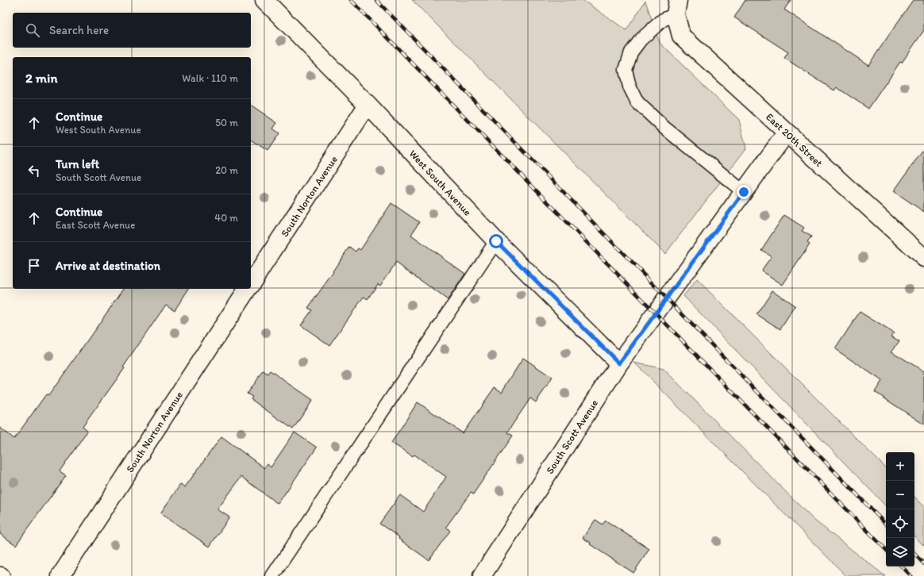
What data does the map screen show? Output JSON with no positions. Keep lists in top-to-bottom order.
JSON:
{
  "streets": {
    "street": [
      "East 20th Street",
      "West South Avenue",
      "South Norton Avenue",
      "South Scott Avenue"
    ]
  },
  "crossings": [
    ["East 20th Street", "South Scott Avenue"],
    ["West South Avenue", "South Norton Avenue"],
    ["West South Avenue", "South Scott Avenue"]
  ],
  "page": {
    "search": "Search here",
    "heading": ["2 min", "Walk · 110 m"],
    "list": [
      ["Continue", "West South Avenue", "50 m"],
      ["Turn left", "South Scott Avenue", "20 m"],
      ["Continue", "East Scott Avenue", "40 m"],
      "Arrive at destination"
    ],
    "map_buttons": ["+", "−"]
  }
}
